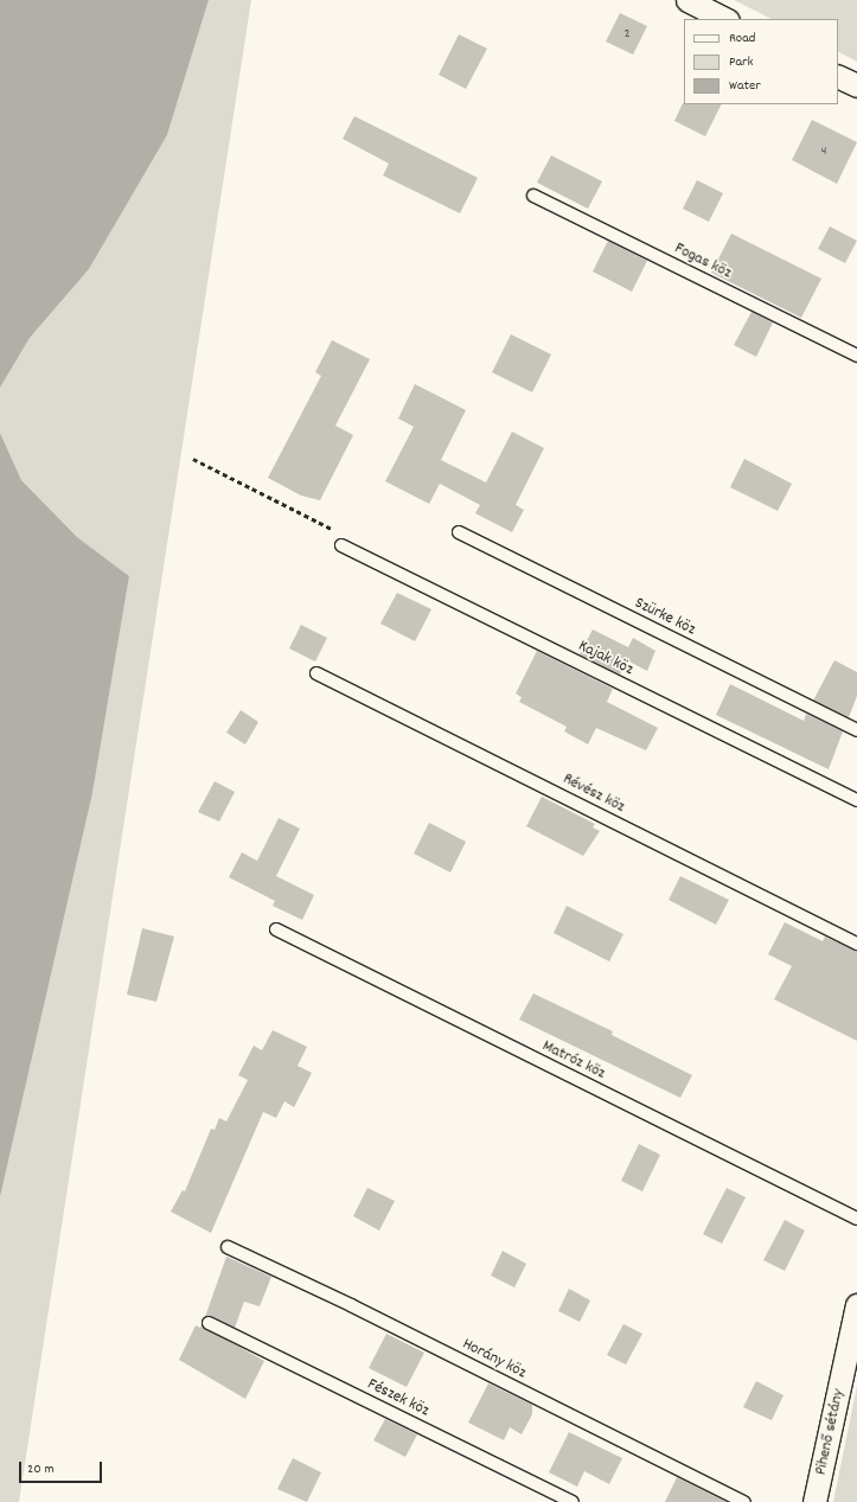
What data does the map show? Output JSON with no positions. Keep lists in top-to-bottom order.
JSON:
{
  "streets": {
    "street": ["Pihenő sétány"],
    "lane": [
      "Fogas köz",
      "Szürke köz",
      "Kajak köz",
      "Révész köz",
      "Matróz köz",
      "Horány köz",
      "Fészek köz"
    ]
  },
  "house_numbers": ["2", "4"],
  "legend": ["Road", "Park", "Water"],
  "scale_bar": "20 m"
}
